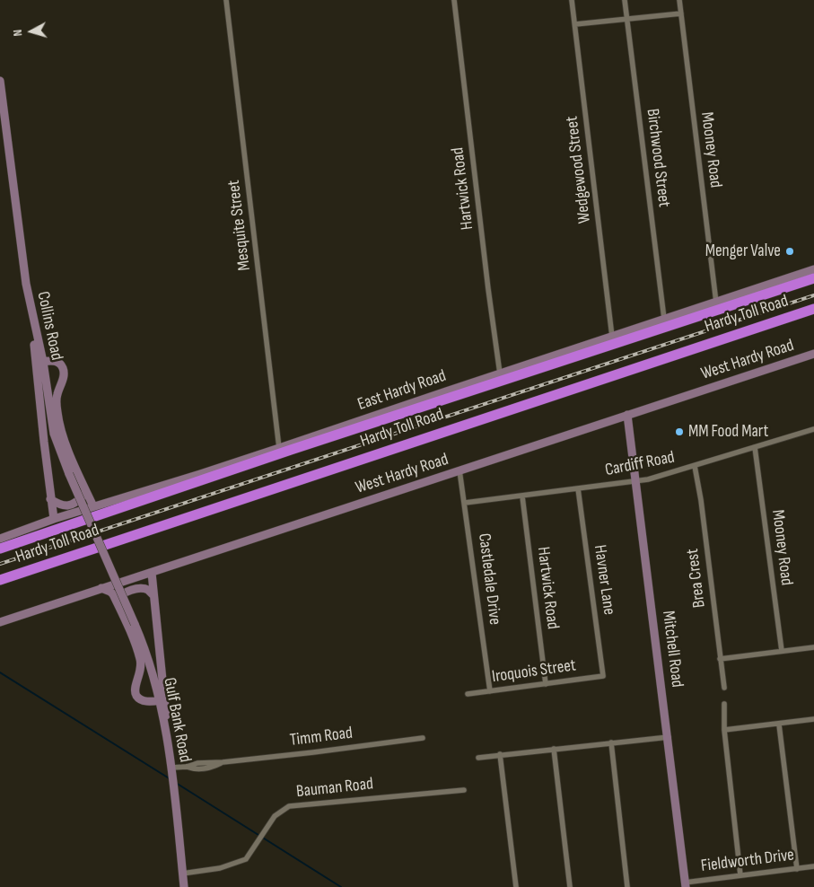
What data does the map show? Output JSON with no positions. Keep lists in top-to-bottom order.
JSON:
{
  "streets": {
    "highway": ["Hardy Toll Road"],
    "main road": [
      "Collins Road",
      "West Hardy Road",
      "East Hardy Road",
      "Mitchell Road",
      "Gulf Bank Road"
    ],
    "street": [
      "Mooney Road",
      "Birchwood Street",
      "Wedgewood Street",
      "Hartwick Road",
      "Mesquite Street",
      "Cardiff Road",
      "Brea Crest",
      "Castledale Drive",
      "Havner Lane",
      "Iroquois Street",
      "Timm Road",
      "Bauman Road",
      "Fieldworth Drive"
    ]
  },
  "crossings": [
    ["Mooney Road", "East Hardy Road"],
    ["Mooney Road", "Cardiff Road"],
    ["Birchwood Street", "East Hardy Road"],
    ["Wedgewood Street", "East Hardy Road"],
    ["Hartwick Road", "East Hardy Road"],
    ["Hartwick Road", "Cardiff Road"],
    ["Hartwick Road", "Iroquois Street"],
    ["Mesquite Street", "East Hardy Road"],
    ["Collins Road", "Gulf Bank Road"],
    ["West Hardy Road", "Castledale Drive"],
    ["West Hardy Road", "Mitchell Road"],
    ["Cardiff Road", "Brea Crest"],
    ["Cardiff Road", "Castledale Drive"],
    ["Cardiff Road", "Havner Lane"],
    ["Cardiff Road", "Mitchell Road"],
    ["Castledale Drive", "Iroquois Street"],
    ["Havner Lane", "Iroquois Street"],
    ["Mitchell Road", "Fieldworth Drive"],
    ["Gulf Bank Road", "Timm Road"],
    ["Gulf Bank Road", "Bauman Road"]
  ],
  "places": ["Menger Valve", "MM Food Mart"],
  "north": "left"
}
